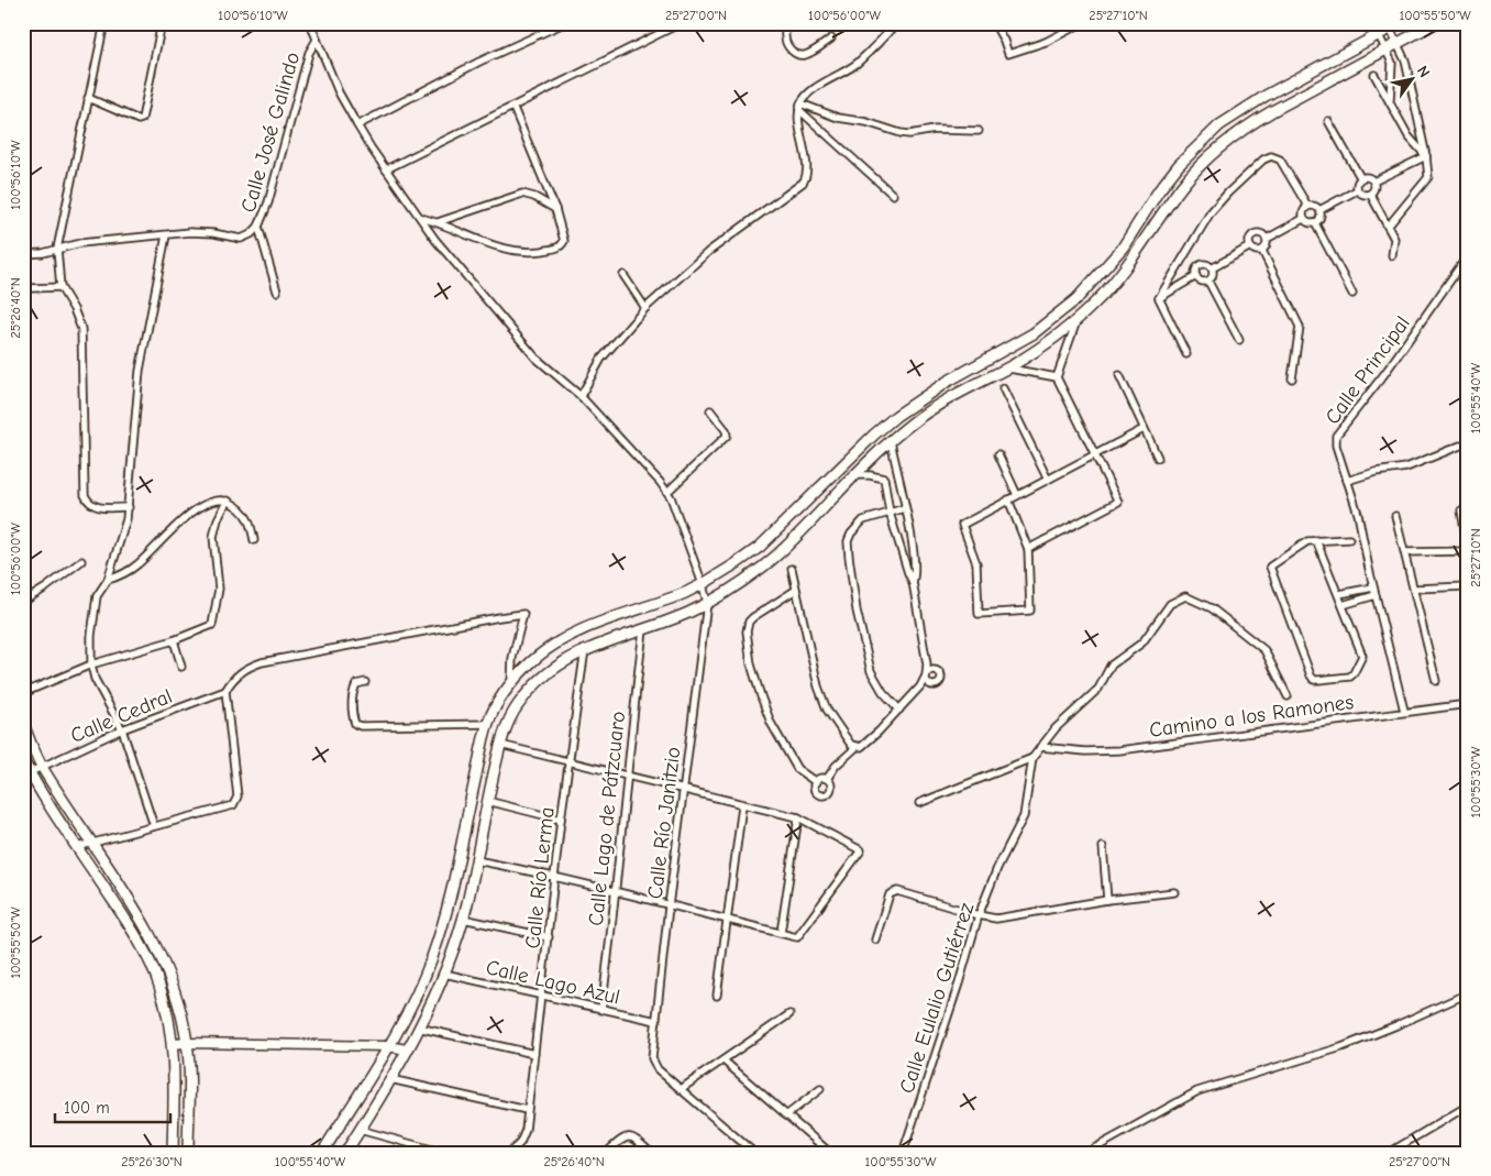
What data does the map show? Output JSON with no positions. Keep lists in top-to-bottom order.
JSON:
{
  "streets": {
    "street": [
      "Calle José Galindo",
      "Calle Principal",
      "Calle Cedral",
      "Camino a los Ramones",
      "Calle Lago de Pátzcuaro",
      "Calle Río Janitzio",
      "Calle Río Lerma",
      "Calle Lago Azul",
      "Calle Eulalio Gutiérrez"
    ]
  },
  "crossings": [
    ["Calle José Galindo", "Calle Río Janitzio"],
    ["Calle Principal", "Camino a los Ramones"],
    ["Calle Lago de Pátzcuaro", "Calle Lago Azul"],
    ["Calle Río Janitzio", "Calle Lago Azul"],
    ["Calle Río Lerma", "Calle Lago Azul"]
  ],
  "scale_bar": "100 m",
  "north": "top right",
  "coordinates": [
    "100°56'10\"W",
    "25°27'00\"N",
    "100°56'00\"W",
    "25°27'10\"N",
    "100°55'50\"W",
    "25°26'40\"N",
    "100°55'40\"W",
    "100°55'30\"W",
    "25°26'30\"N"
  ]
}
